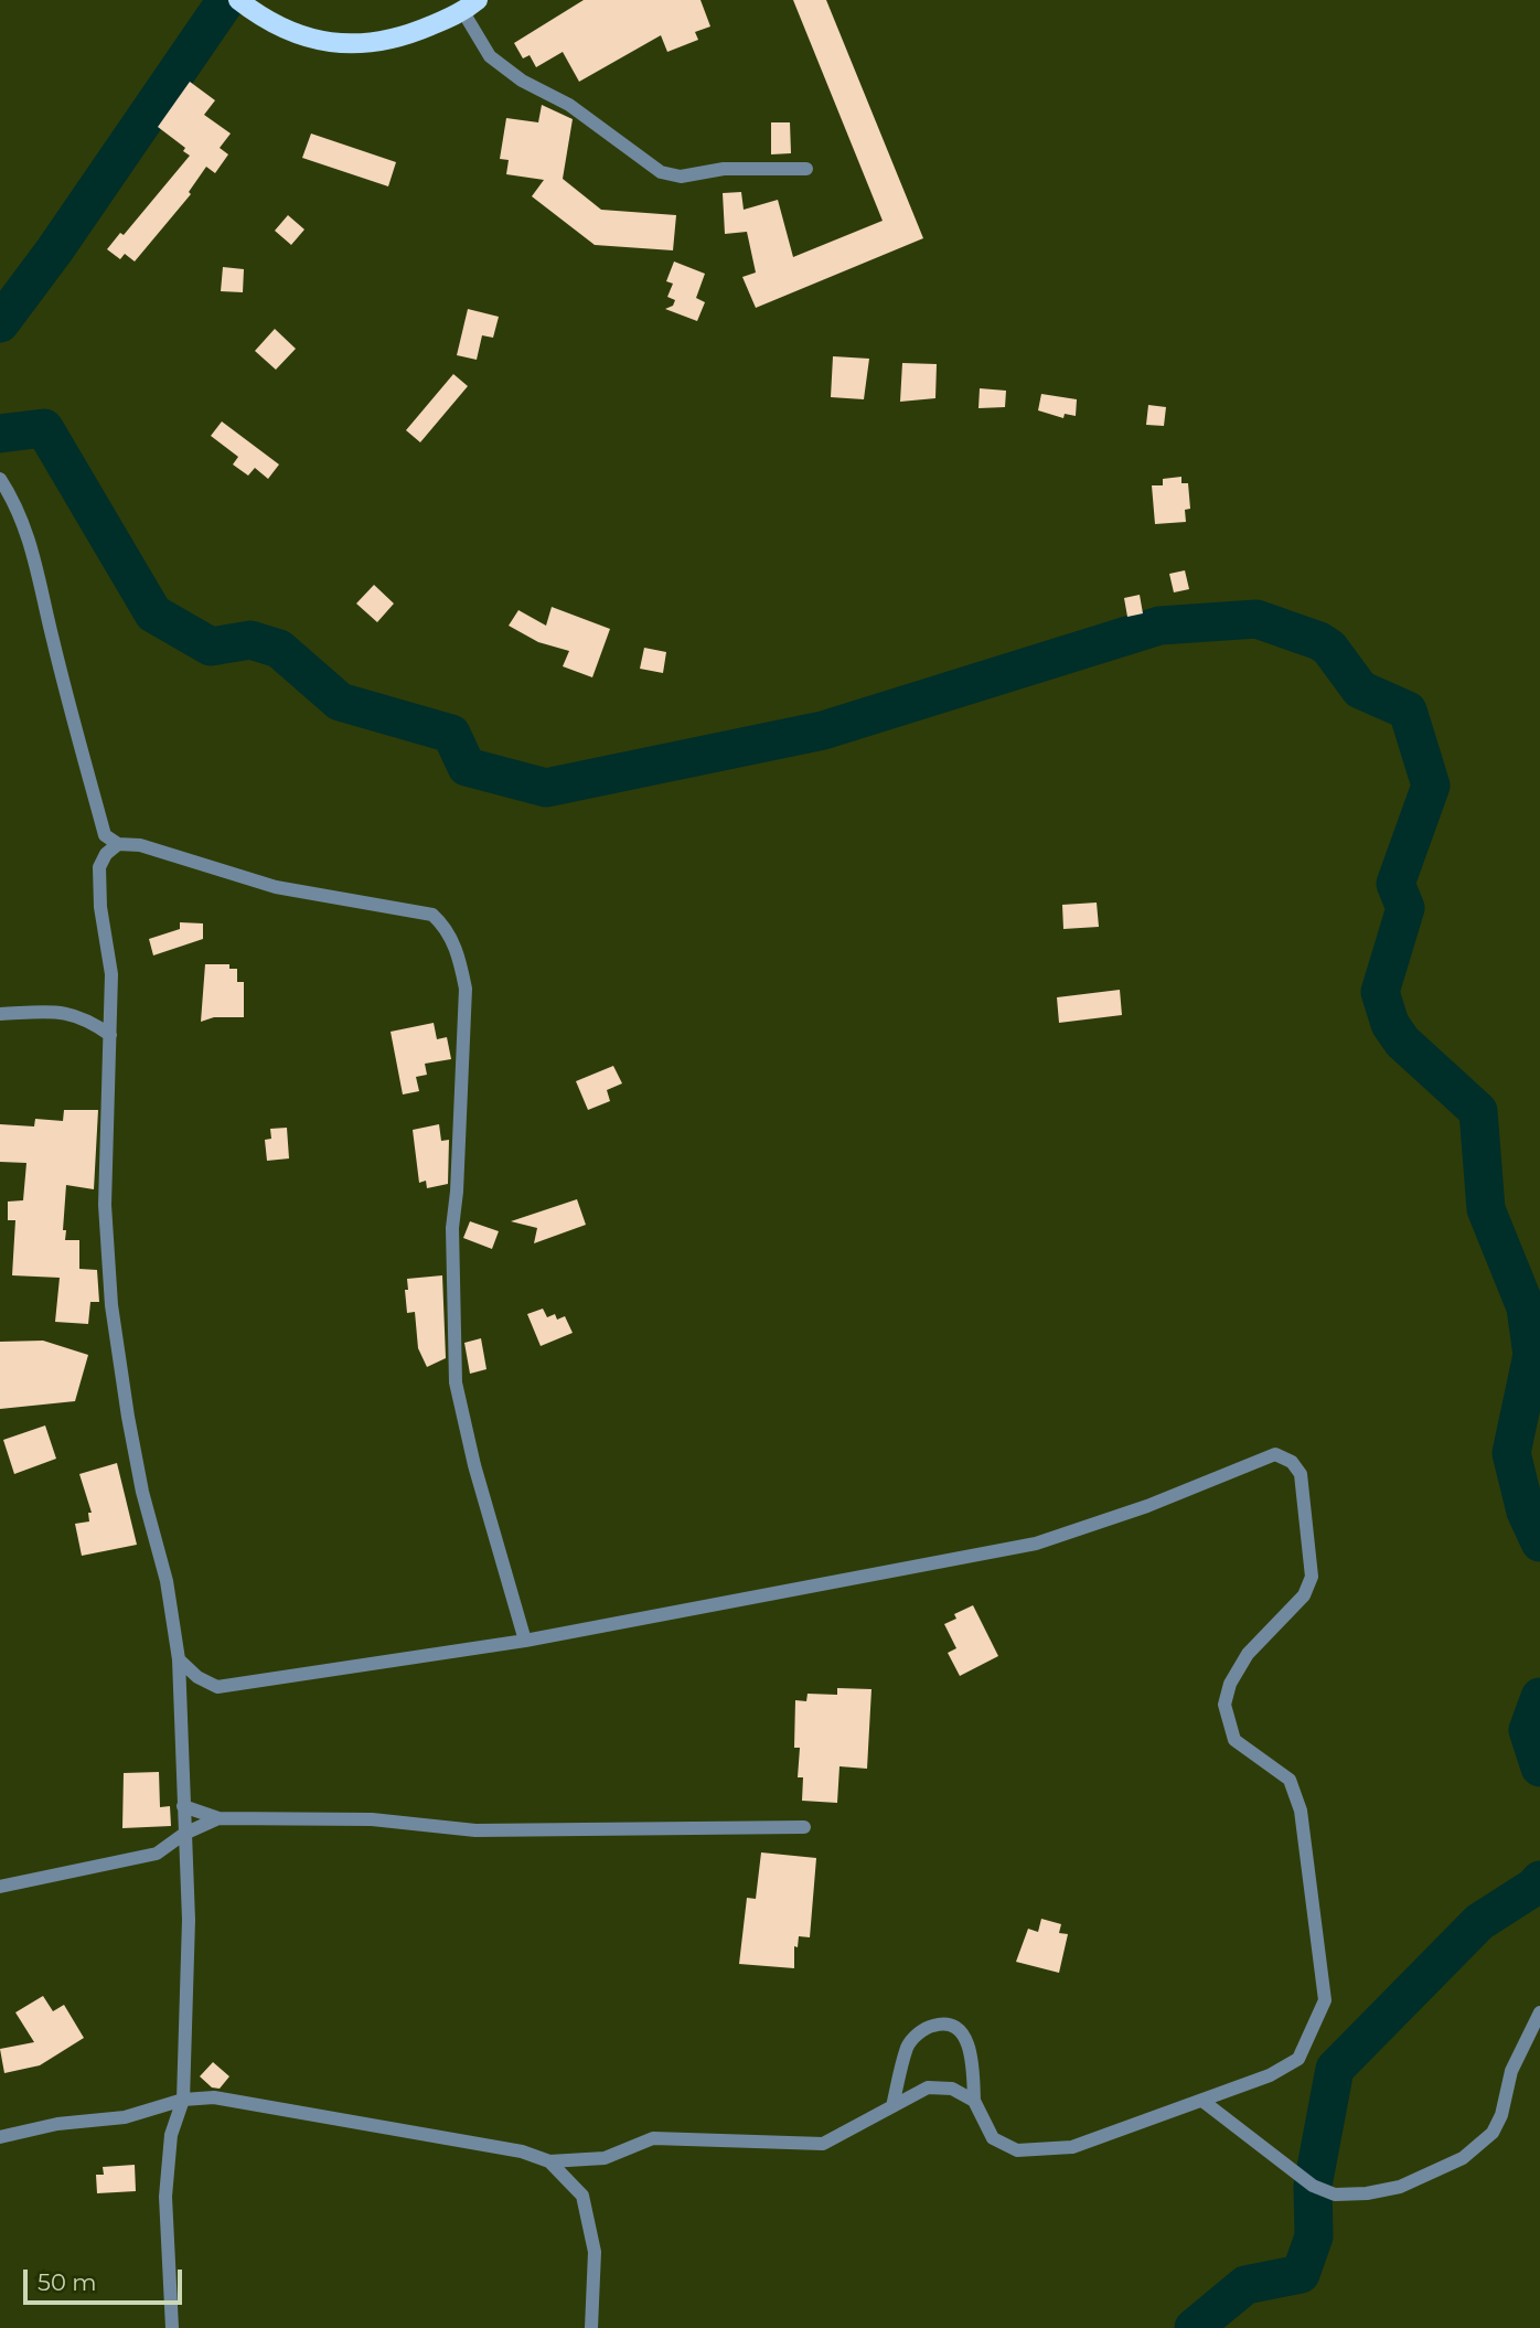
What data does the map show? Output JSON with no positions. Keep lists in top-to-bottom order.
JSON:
{
  "scale_bar": "50 m"
}
